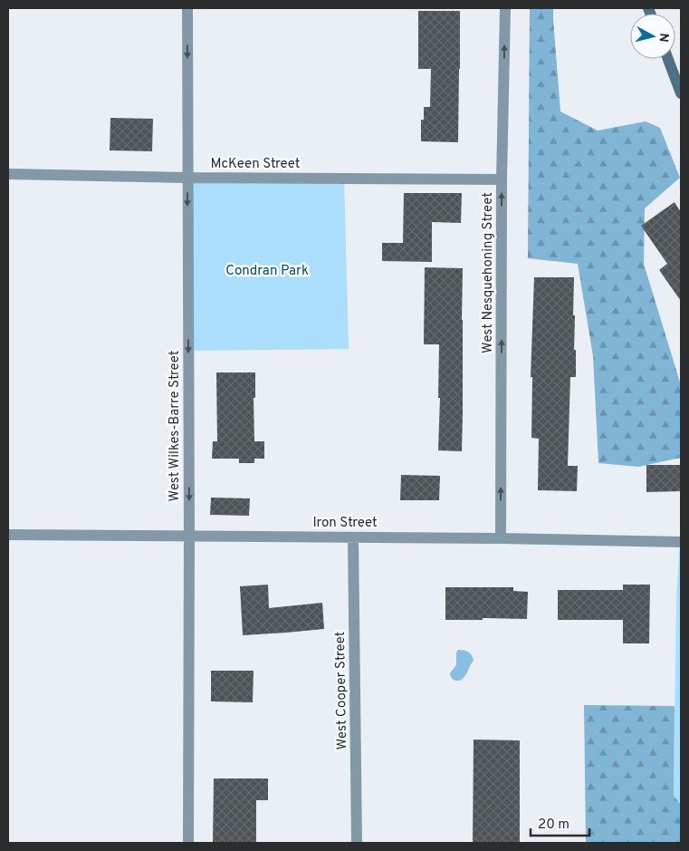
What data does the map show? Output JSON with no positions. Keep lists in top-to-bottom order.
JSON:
{
  "streets": {
    "street": [
      "McKeen Street",
      "West Nesquehoning Street",
      "West Wilkes-Barre Street",
      "Iron Street",
      "West Cooper Street"
    ]
  },
  "crossings": [
    ["McKeen Street", "West Nesquehoning Street"],
    ["McKeen Street", "West Wilkes-Barre Street"],
    ["West Nesquehoning Street", "Iron Street"],
    ["West Wilkes-Barre Street", "Iron Street"],
    ["Iron Street", "West Cooper Street"]
  ],
  "one_way": ["West Nesquehoning Street", "West Wilkes-Barre Street"],
  "parks": ["Condran Park"],
  "scale_bar": "20 m",
  "north": "right"
}
